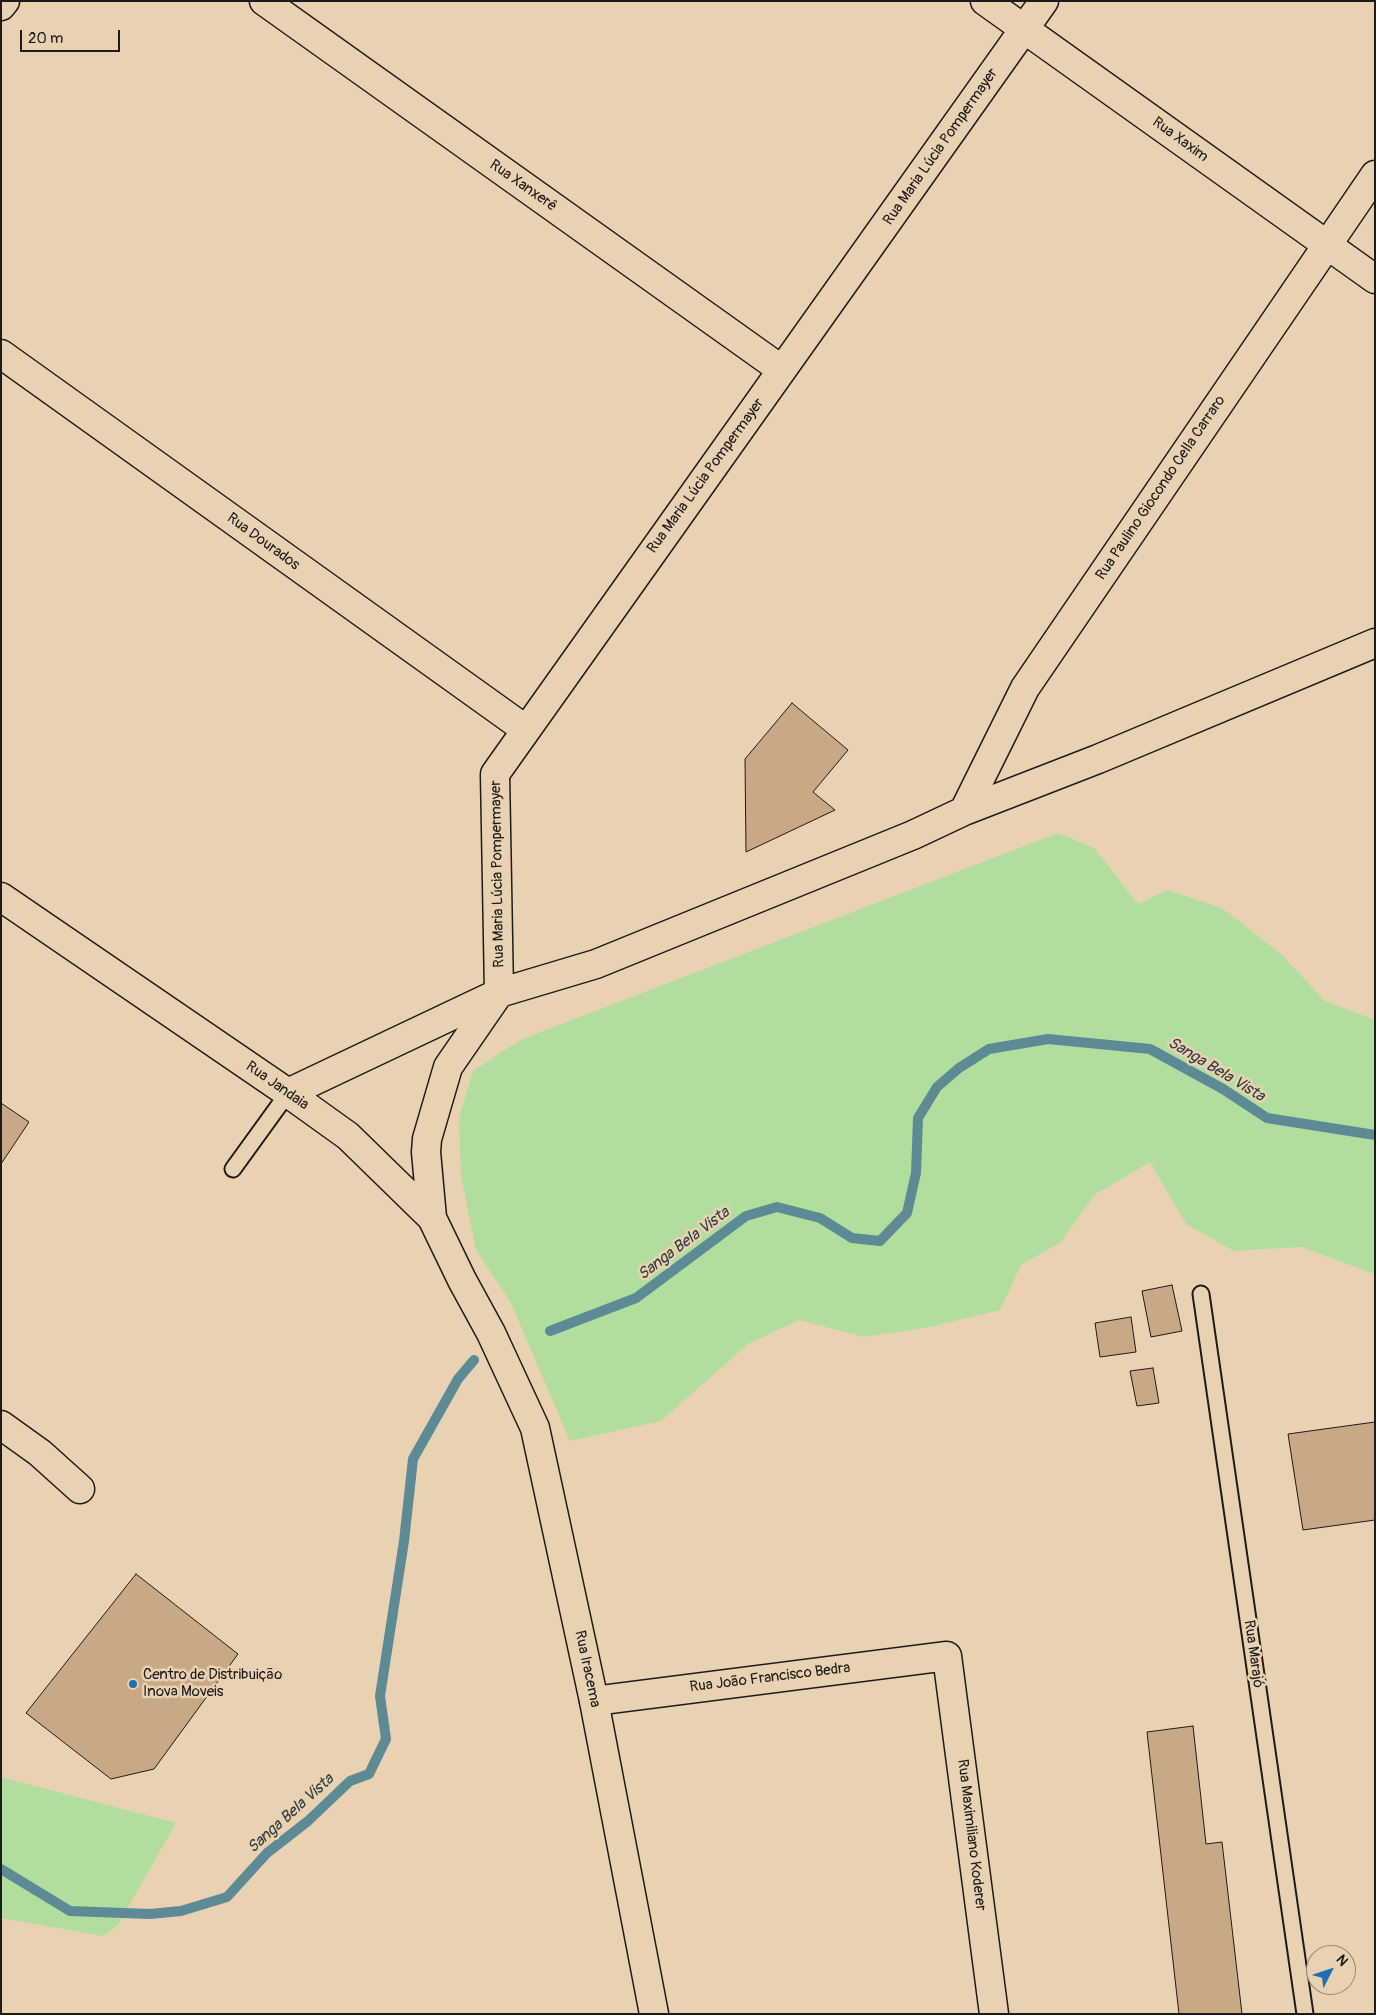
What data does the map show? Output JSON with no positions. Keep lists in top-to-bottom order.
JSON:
{
  "streets": {
    "street": [
      "Rua Xaxim",
      "Rua Maria Lúcia Pompermayer",
      "Rua Xanxerê",
      "Rua Paulino Giocondo Cella Carraro",
      "Rua Dourados",
      "Rua Jandaia",
      "Rua Iracema",
      "Rua João Francisco Bedra",
      "Rua Maximiliano Koderer"
    ],
    "lane": ["Rua Marajó"]
  },
  "crossings": [
    ["Rua Xaxim", "Rua Maria Lúcia Pompermayer"],
    ["Rua Xaxim", "Rua Paulino Giocondo Cella Carraro"],
    ["Rua Maria Lúcia Pompermayer", "Rua Xanxerê"],
    ["Rua Maria Lúcia Pompermayer", "Rua Dourados"],
    ["Rua Jandaia", "Rua Iracema"],
    ["Rua Iracema", "Rua João Francisco Bedra"],
    ["Rua João Francisco Bedra", "Rua Maximiliano Koderer"]
  ],
  "water": ["Sanga Bela Vista"],
  "places": ["Centro de Distribuição Inova Moveis"],
  "scale_bar": "20 m",
  "north": "top right"
}
